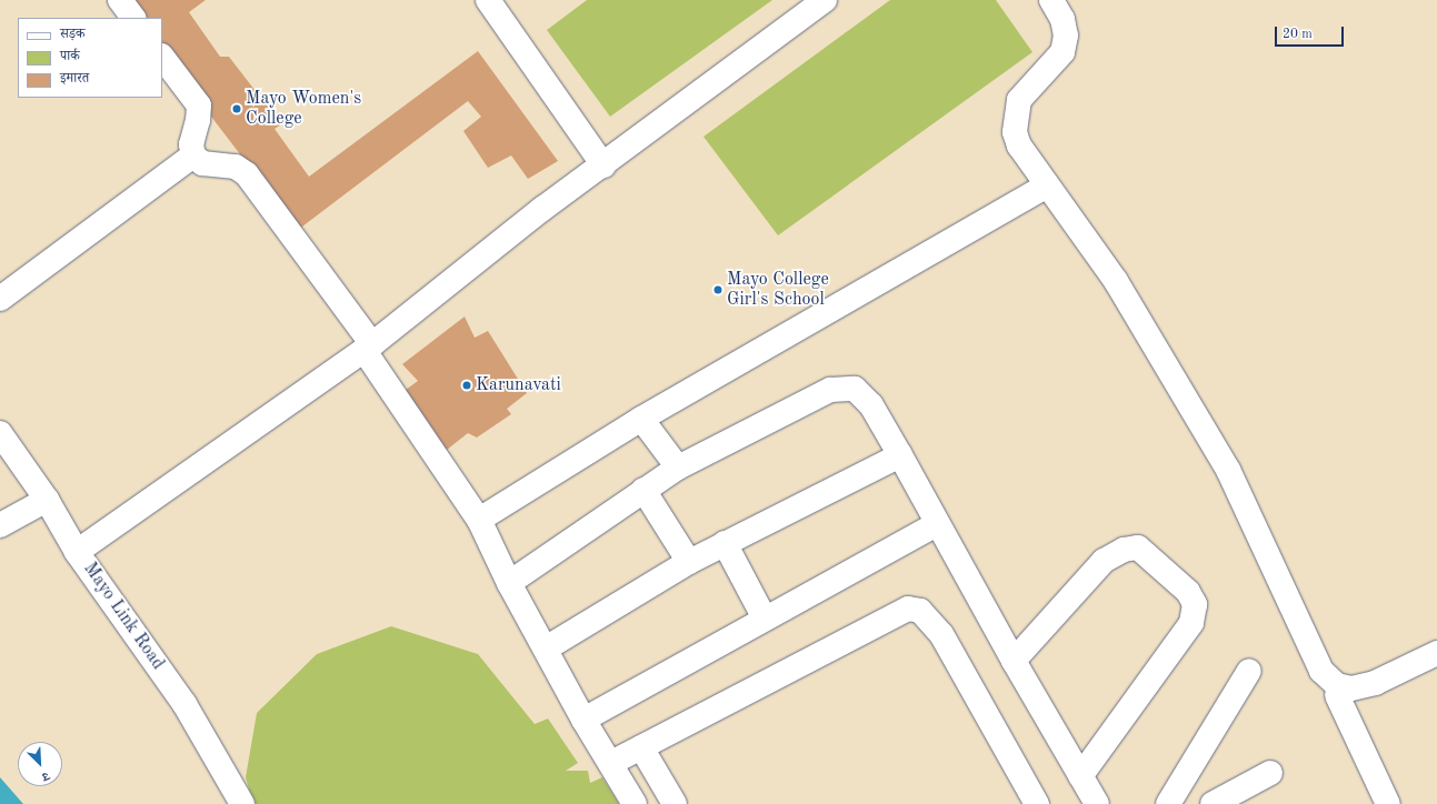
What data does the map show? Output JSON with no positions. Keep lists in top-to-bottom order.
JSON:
{
  "streets": {
    "street": ["Mayo Link Road"]
  },
  "places": ["Mayo Women's College", "Mayo College Girl's School", "Karunavati"],
  "legend": ["सड़क", "पार्क", "इमारत"],
  "scale_bar": "20 m",
  "north": "bottom right"
}
